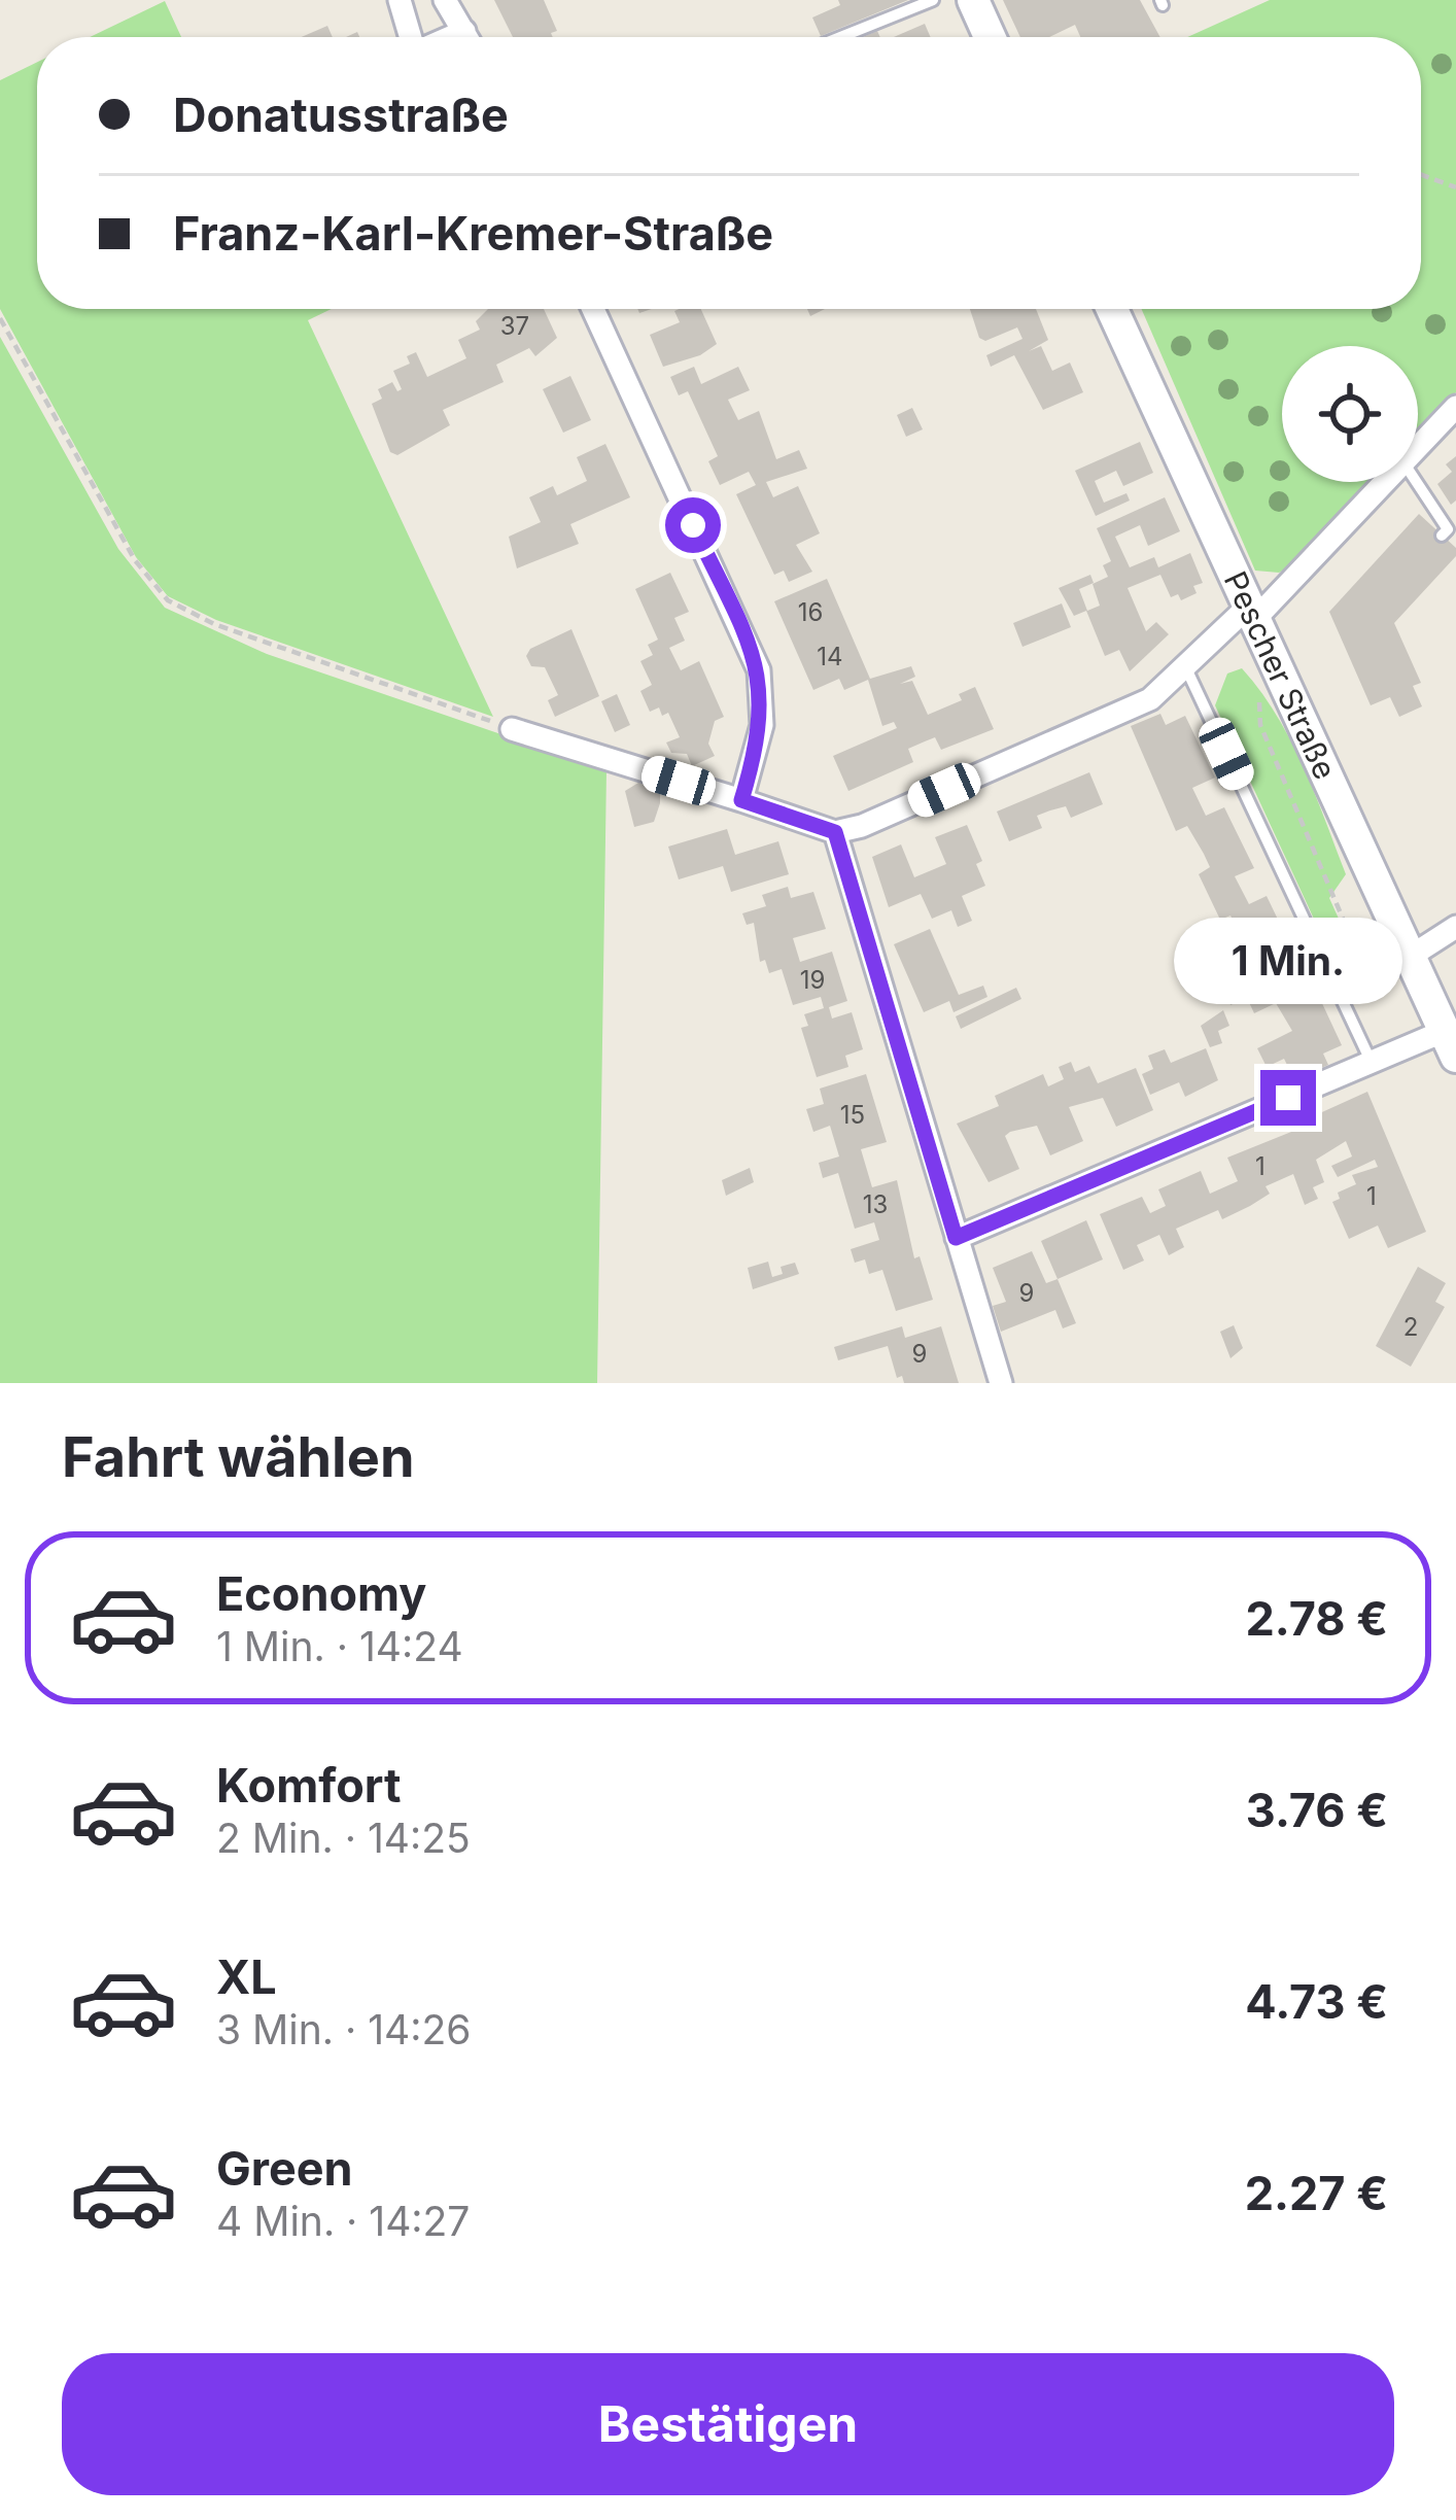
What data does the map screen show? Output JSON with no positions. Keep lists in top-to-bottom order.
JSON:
{
  "streets": {
    "main road": ["Pescher Straße"]
  },
  "house_numbers": [
    "37",
    "16",
    "14",
    "19",
    "15",
    "1",
    "1",
    "13",
    "9",
    "2",
    "9"
  ],
  "page": {
    "banner": ["Donatusstraße", "Franz-Karl-Kremer-Straße"],
    "bubble": "1 Min.",
    "heading": "Fahrt wählen",
    "list": [
      {
        "name": "Economy",
        "note": "1 Min. · 14:24",
        "value": "2.78 €"
      },
      {
        "name": "Komfort",
        "note": "2 Min. · 14:25",
        "value": "3.76 €"
      },
      {
        "name": "XL",
        "note": "3 Min. · 14:26",
        "value": "4.73 €"
      },
      {
        "name": "Green",
        "note": "4 Min. · 14:27",
        "value": "2.27 €"
      }
    ],
    "buttons": "Bestätigen"
  }
}
